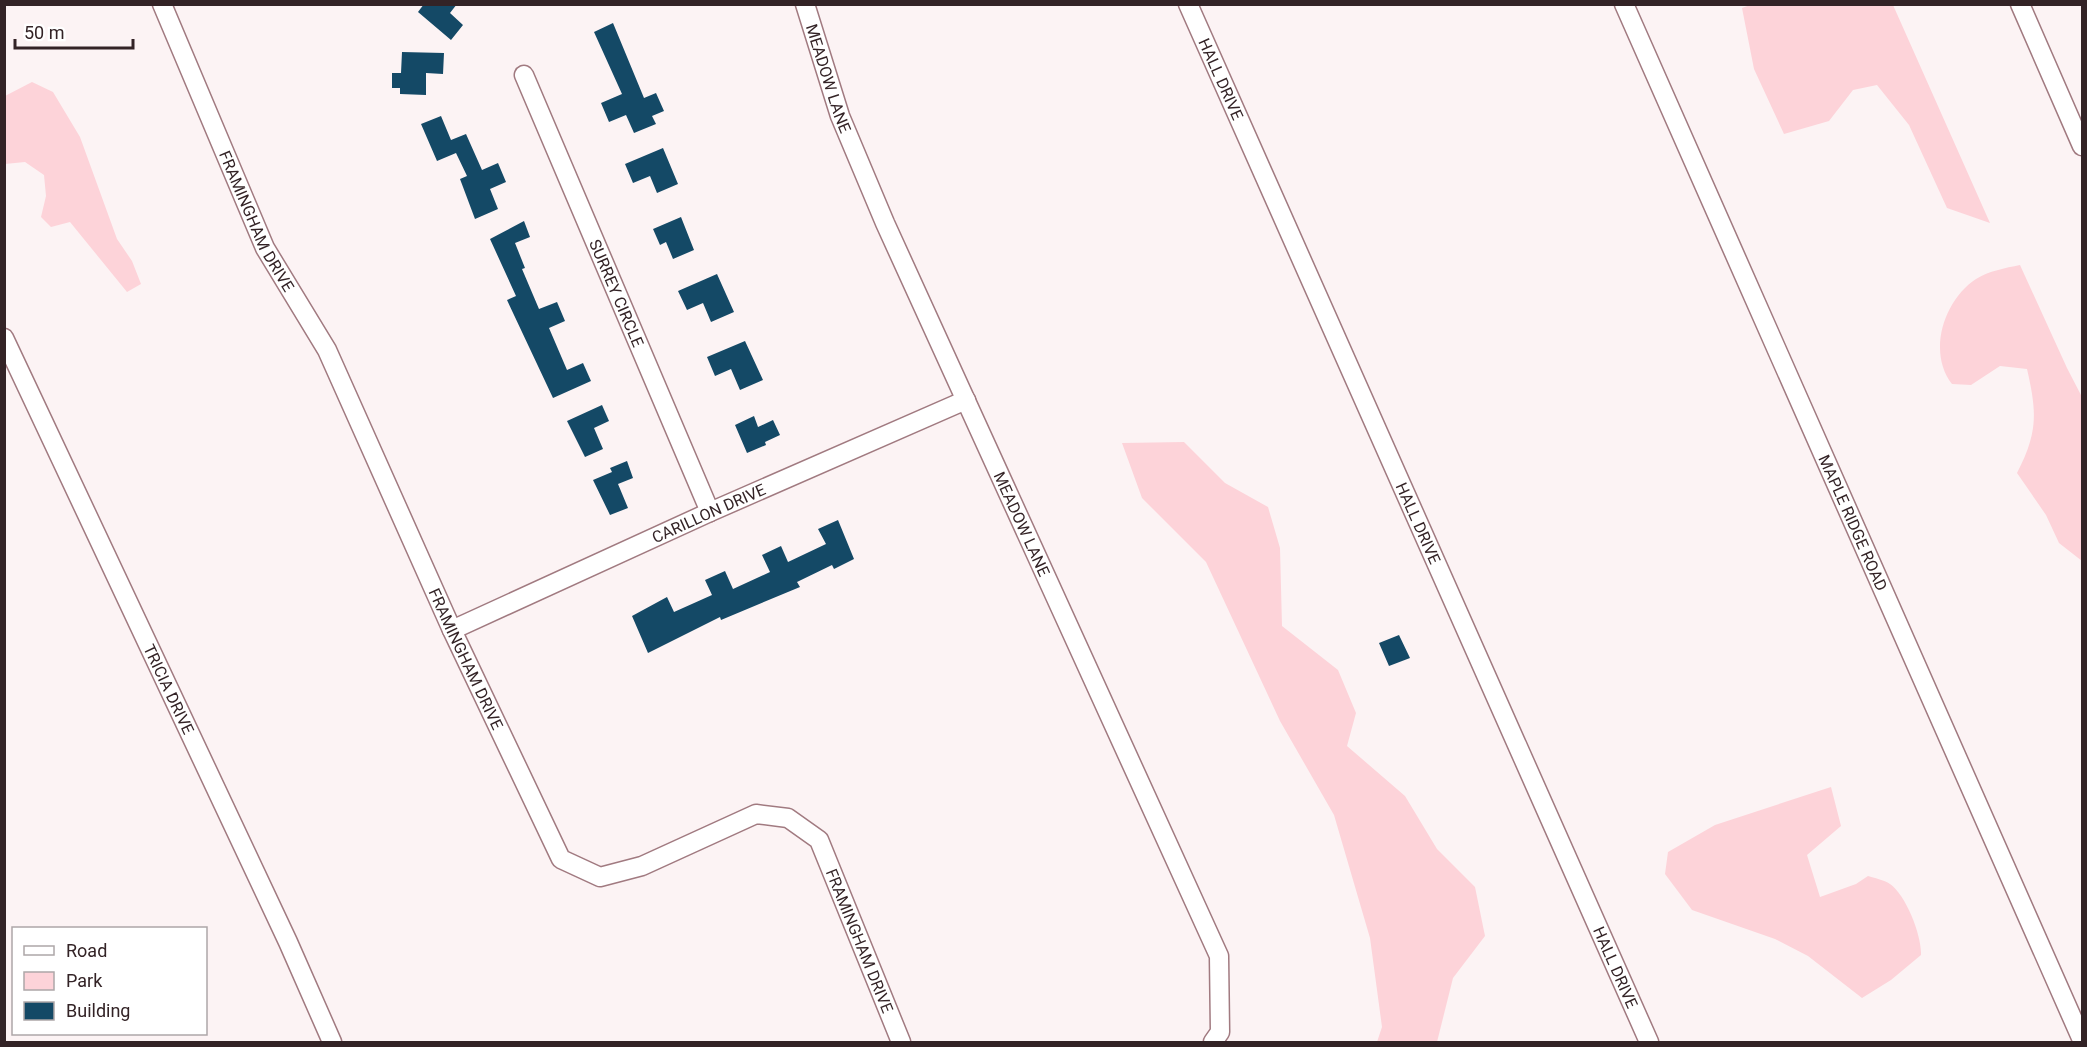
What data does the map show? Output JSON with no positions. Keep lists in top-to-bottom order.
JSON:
{
  "streets": {
    "street": [
      "MEADOW LANE",
      "HALL DRIVE",
      "FRAMINGHAM DRIVE",
      "SURREY CIRCLE",
      "CARILLON DRIVE",
      "MAPLE RIDGE ROAD",
      "TRICIA DRIVE"
    ]
  },
  "crossings": [
    ["MEADOW LANE", "CARILLON DRIVE"],
    ["FRAMINGHAM DRIVE", "CARILLON DRIVE"],
    ["SURREY CIRCLE", "CARILLON DRIVE"]
  ],
  "legend": ["Road", "Park", "Building"],
  "scale_bar": "50 m"
}
